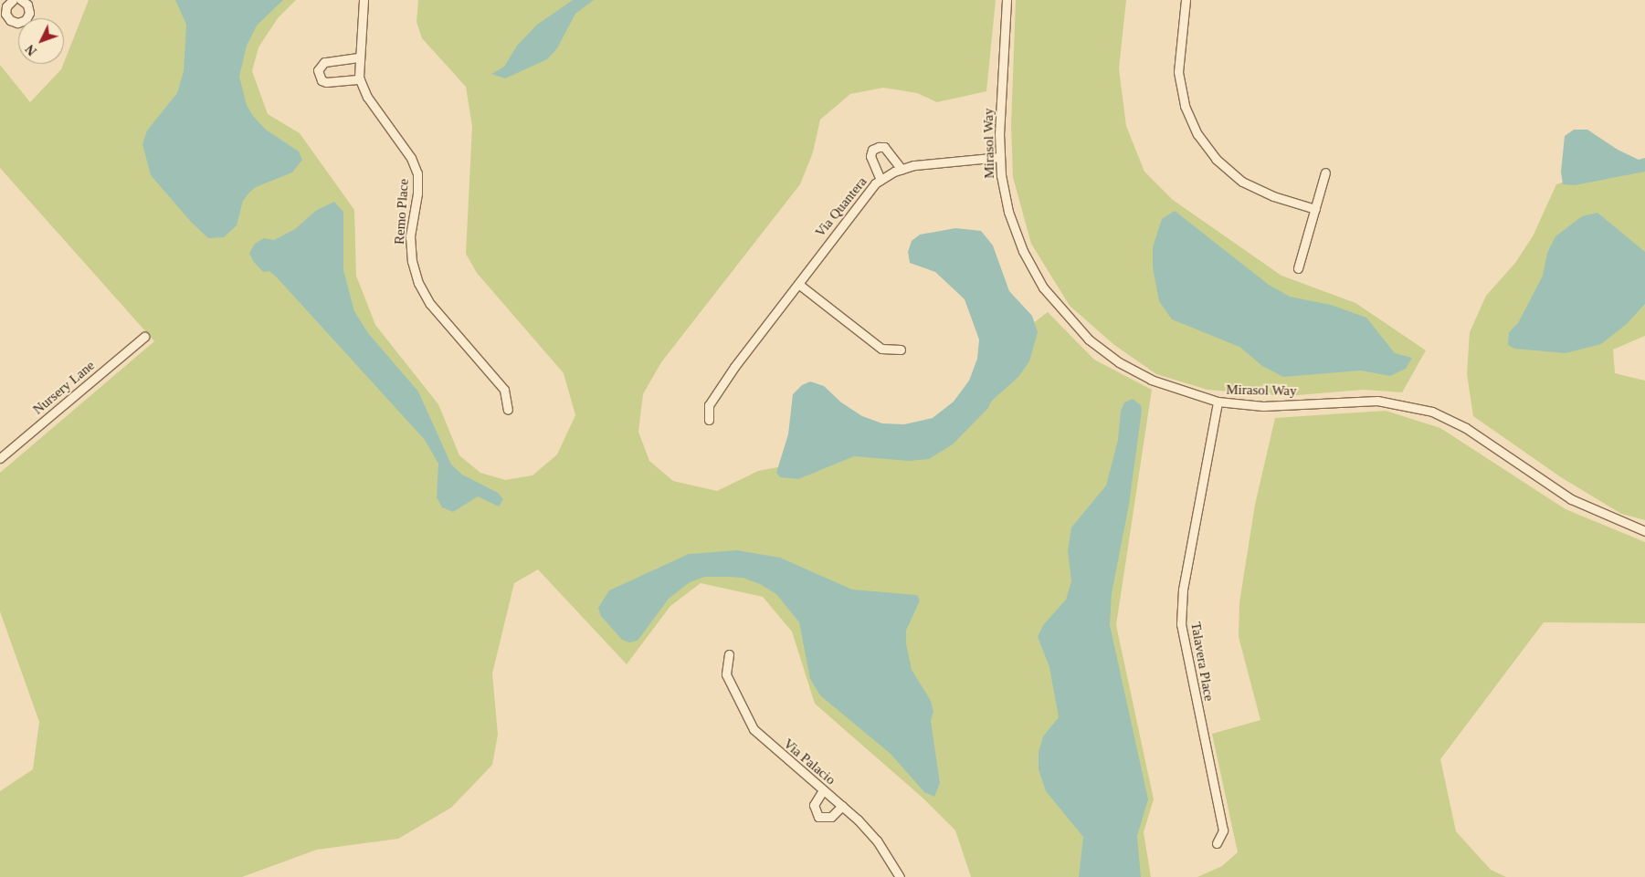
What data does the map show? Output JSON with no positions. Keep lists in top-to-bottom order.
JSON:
{
  "streets": {
    "street": [
      "Mirasol Way",
      "Via Quantera",
      "Remo Place",
      "Nursery Lane",
      "Talavera Place",
      "Via Palacio"
    ]
  },
  "crossings": [
    ["Mirasol Way", "Via Quantera"],
    ["Mirasol Way", "Talavera Place"]
  ],
  "north": "bottom left"
}
